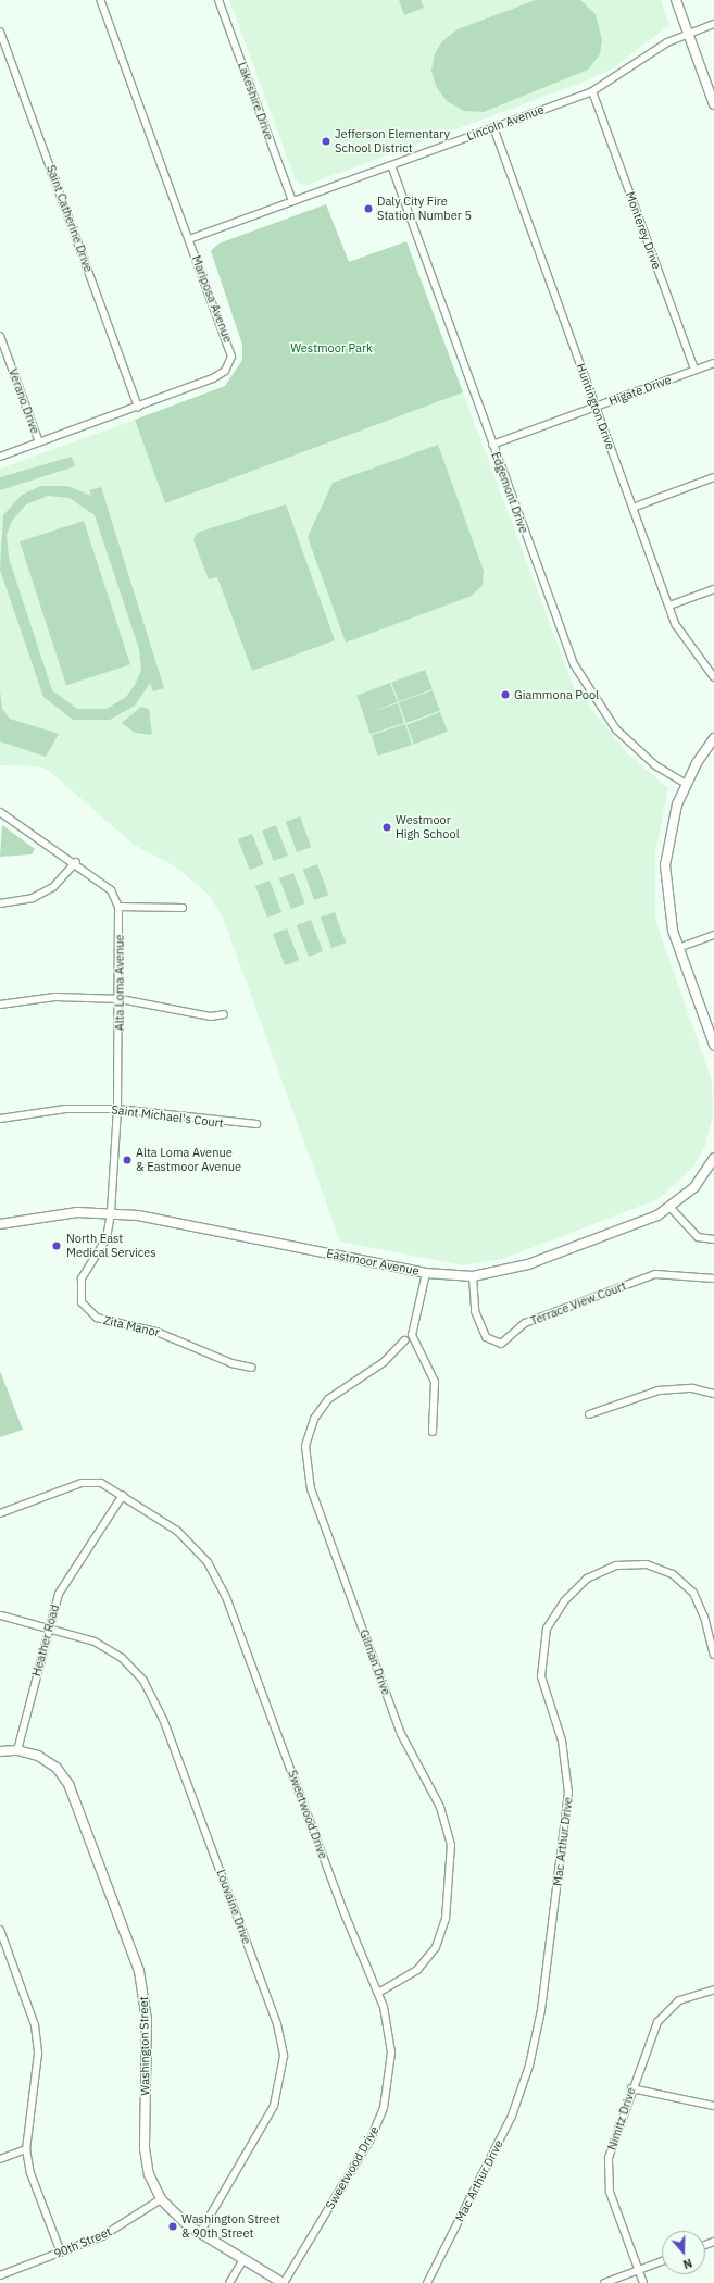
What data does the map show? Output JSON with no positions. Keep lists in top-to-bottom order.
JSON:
{
  "streets": {
    "street": [
      "Lakeshire Drive",
      "Lincoln Avenue",
      "Saint Catherine Drive",
      "Monterey Drive",
      "Mariposa Avenue",
      "Higate Drive",
      "Verano Drive",
      "Huntington Drive",
      "Edgemont Drive",
      "Alta Loma Avenue",
      "Saint Michael's Court",
      "Eastmoor Avenue",
      "Terrace View Court",
      "Zita Manor",
      "Heather Road",
      "Gilman Drive",
      "Sweetwood Drive",
      "Mac Arthur Drive",
      "Louvaine Drive",
      "Washington Street",
      "Nimitz Drive",
      "90th Street"
    ]
  },
  "crossings": [
    ["Lakeshire Drive", "Lincoln Avenue"],
    ["Lincoln Avenue", "Monterey Drive"],
    ["Lincoln Avenue", "Mariposa Avenue"],
    ["Lincoln Avenue", "Huntington Drive"],
    ["Lincoln Avenue", "Edgemont Drive"],
    ["Saint Catherine Drive", "Mariposa Avenue"],
    ["Monterey Drive", "Higate Drive"],
    ["Mariposa Avenue", "Verano Drive"],
    ["Higate Drive", "Huntington Drive"],
    ["Higate Drive", "Edgemont Drive"],
    ["Alta Loma Avenue", "Saint Michael's Court"],
    ["Alta Loma Avenue", "Eastmoor Avenue"],
    ["Alta Loma Avenue", "Zita Manor"],
    ["Eastmoor Avenue", "Terrace View Court"],
    ["Eastmoor Avenue", "Zita Manor"],
    ["Heather Road", "Sweetwood Drive"],
    ["Heather Road", "Louvaine Drive"],
    ["Heather Road", "Washington Street"],
    ["Gilman Drive", "Sweetwood Drive"],
    ["Sweetwood Drive", "Washington Street"],
    ["Louvaine Drive", "Washington Street"],
    ["Washington Street", "90th Street"]
  ],
  "parks": ["Westmoor Park"],
  "places": [
    "Jefferson Elementary School District",
    "Daly City Fire Station Number 5",
    "Giammona Pool",
    "Westmoor High School",
    "Alta Loma Avenue & Eastmoor Avenue",
    "North East Medical Services",
    "Washington Street & 90th Street"
  ],
  "north": "bottom"
}
